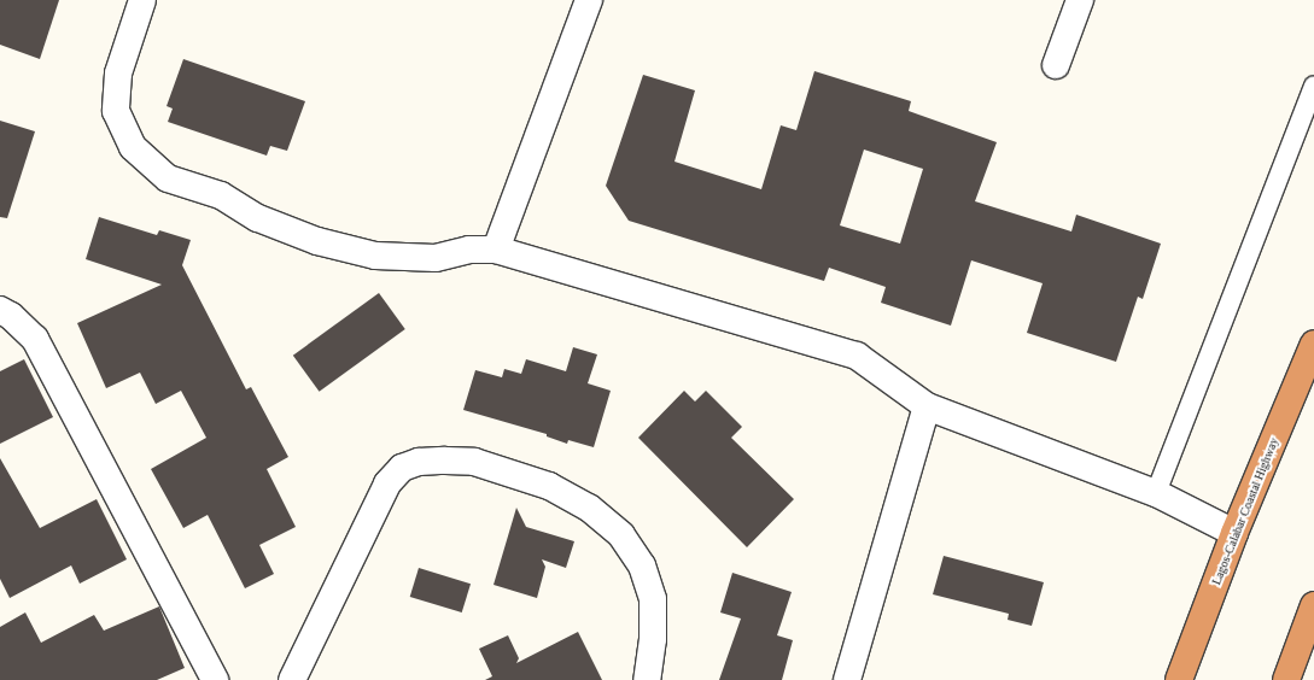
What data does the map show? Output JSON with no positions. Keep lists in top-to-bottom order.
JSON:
{
  "streets": {
    "highway": ["Lagos-Calabar Coastal Highway"]
  }
}
